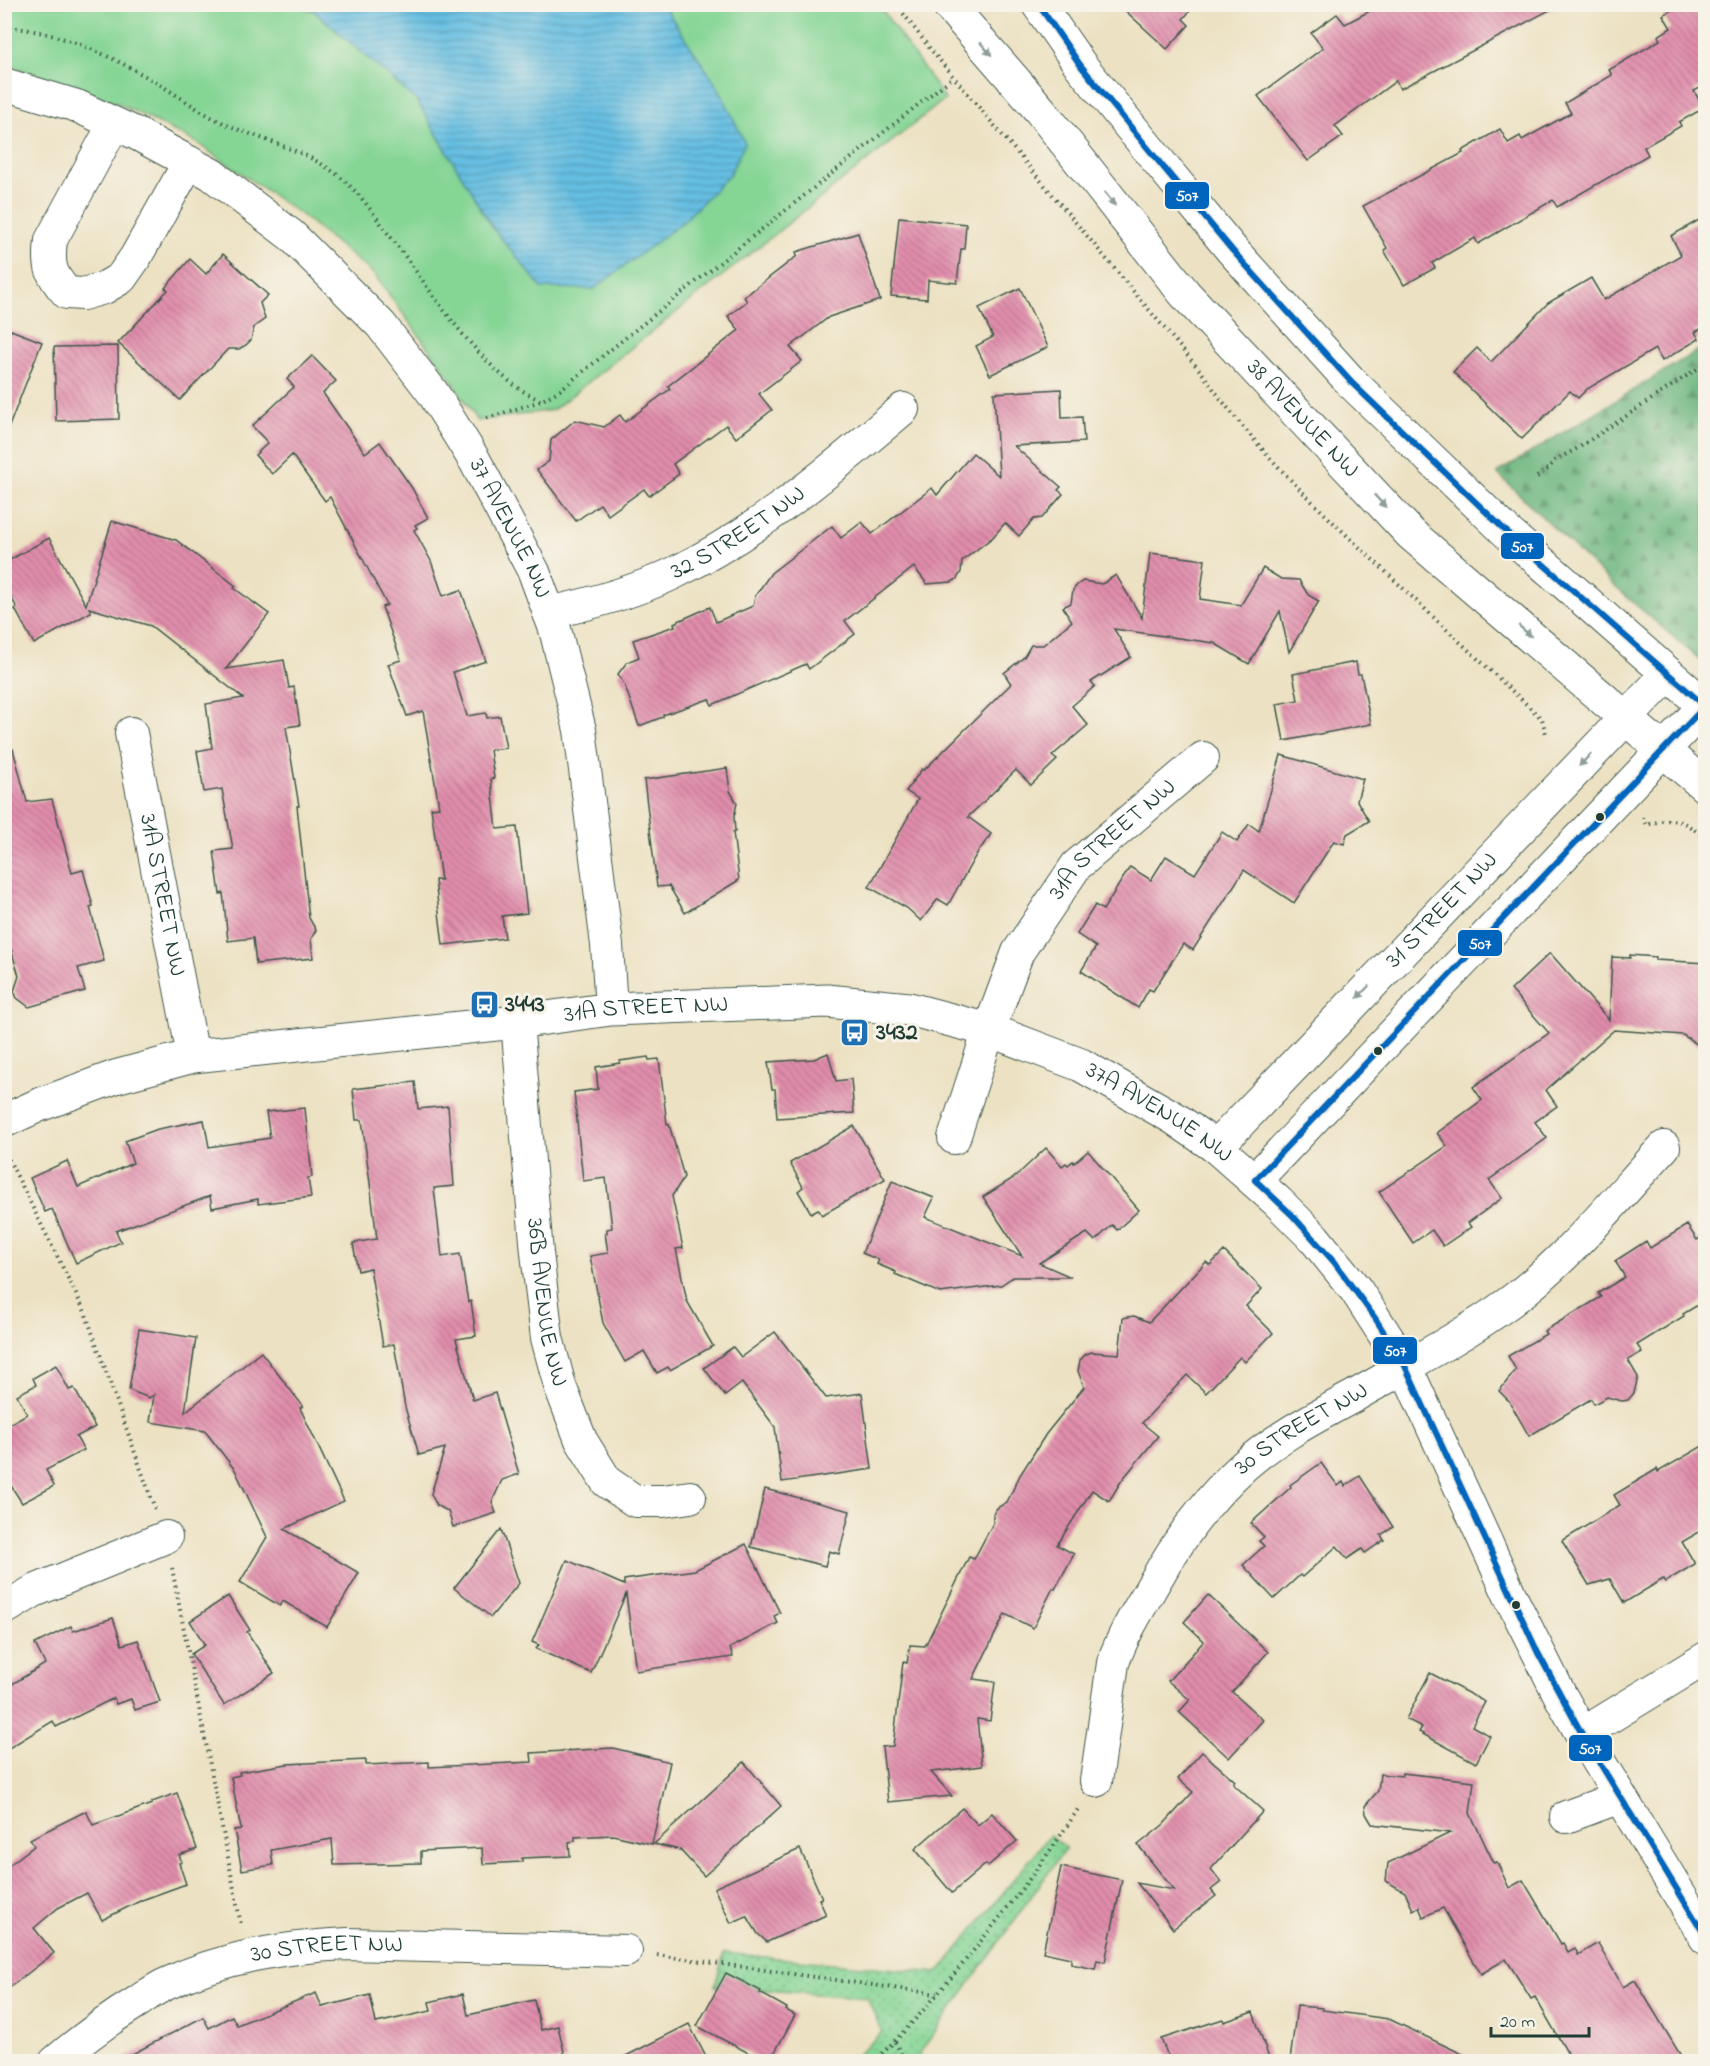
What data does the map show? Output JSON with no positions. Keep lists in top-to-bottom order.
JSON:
{
  "streets": {
    "street": [
      "38 AVENUE NW",
      "37 AVENUE NW",
      "32 STREET NW",
      "31A STREET NW",
      "31 STREET NW",
      "37A AVENUE NW",
      "36B AVENUE NW",
      "30 STREET NW"
    ]
  },
  "crossings": [
    ["38 AVENUE NW", "31 STREET NW"],
    ["37 AVENUE NW", "32 STREET NW"],
    ["37 AVENUE NW", "31A STREET NW"],
    ["31A STREET NW", "37A AVENUE NW"],
    ["31A STREET NW", "36B AVENUE NW"],
    ["31 STREET NW", "37A AVENUE NW"],
    ["37A AVENUE NW", "30 STREET NW"]
  ],
  "places": {
    "bus stop": ["3443", "3432"]
  },
  "lines": ["transit line 507"],
  "scale_bar": "20 m"
}
